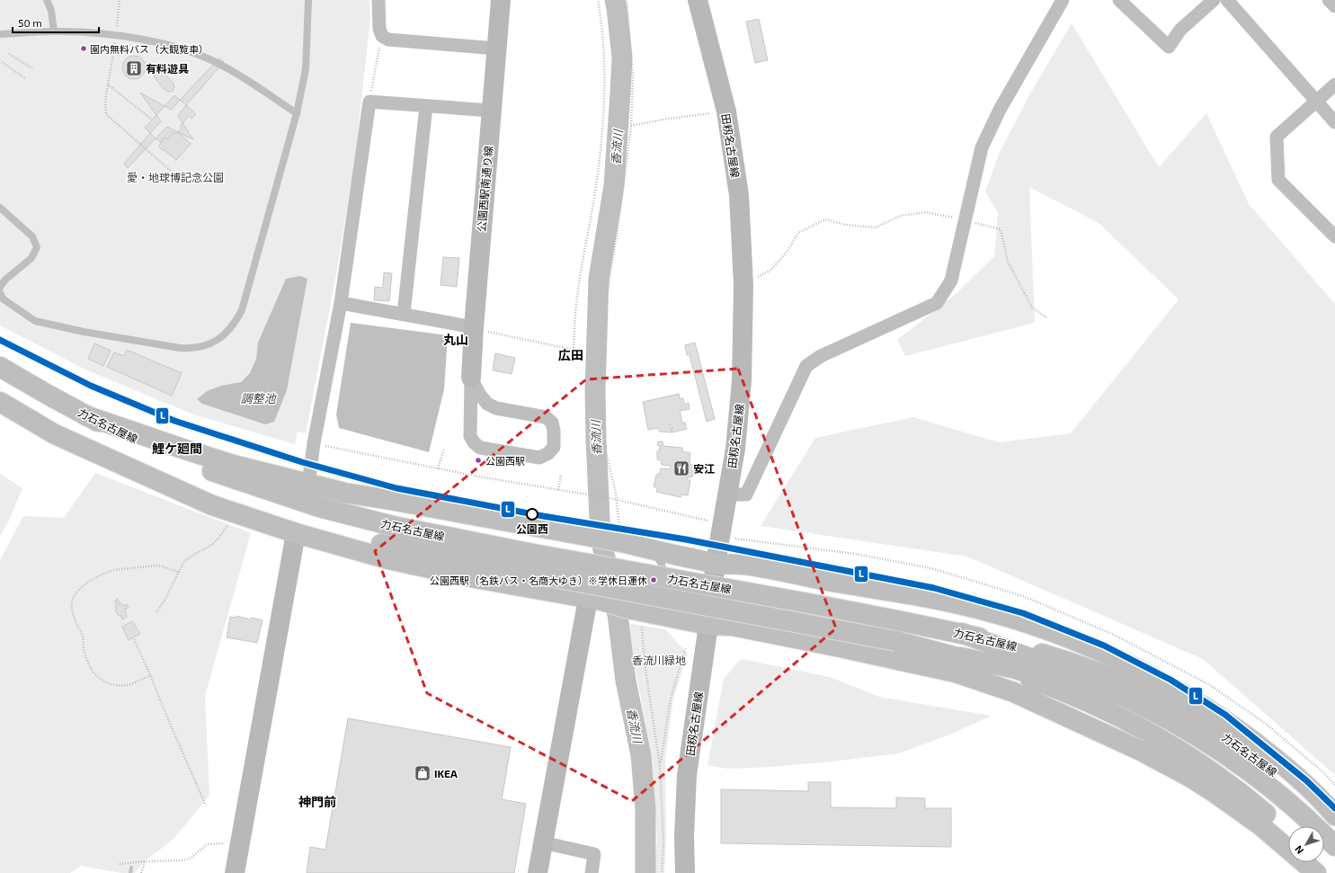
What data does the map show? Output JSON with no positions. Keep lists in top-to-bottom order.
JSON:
{
  "streets": {
    "main road": ["力石名古屋線"],
    "street": ["田籾名古屋線", "公園西駅南通り線"]
  },
  "districts": [
    "丸山",
    "広田",
    "鯉ケ廻間",
    "神門前"
  ],
  "water": ["香流川", "調整池"],
  "parks": ["愛・地球博記念公園", "香流川緑地"],
  "places": {
    "other": [
      "園内無料バス（大観覧車）",
      "公園西駅",
      "公園西",
      "公園西駅（名鉄バス・名商大ゆき）※学休日運休"
    ],
    "building": ["有料遊具"],
    "restaurant": ["安江"],
    "shop": ["IKEA"]
  },
  "lines": ["transit line L"],
  "scale_bar": "50 m",
  "north": "bottom left"
}
